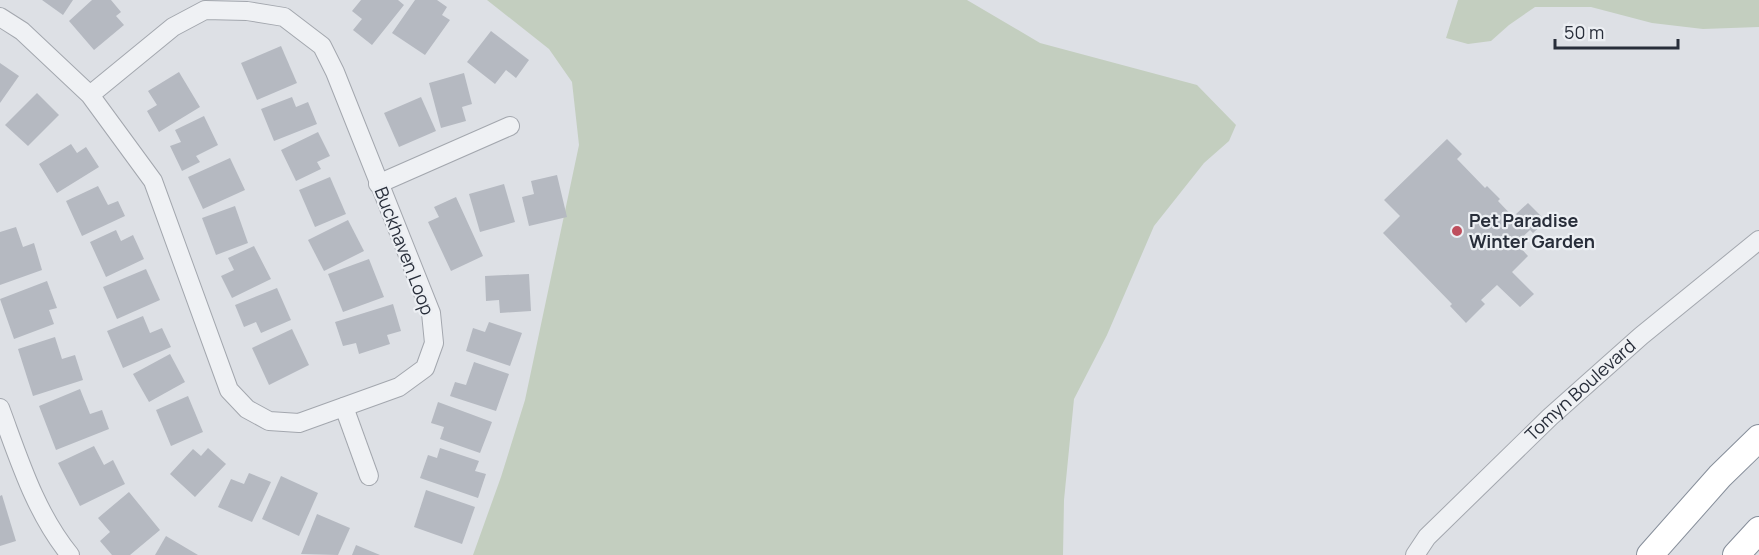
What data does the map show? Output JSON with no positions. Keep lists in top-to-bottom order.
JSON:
{
  "streets": {
    "street": ["Buckhaven Loop", "Tomyn Boulevard"]
  },
  "places": ["Pet Paradise Winter Garden"],
  "scale_bar": "50 m"
}
